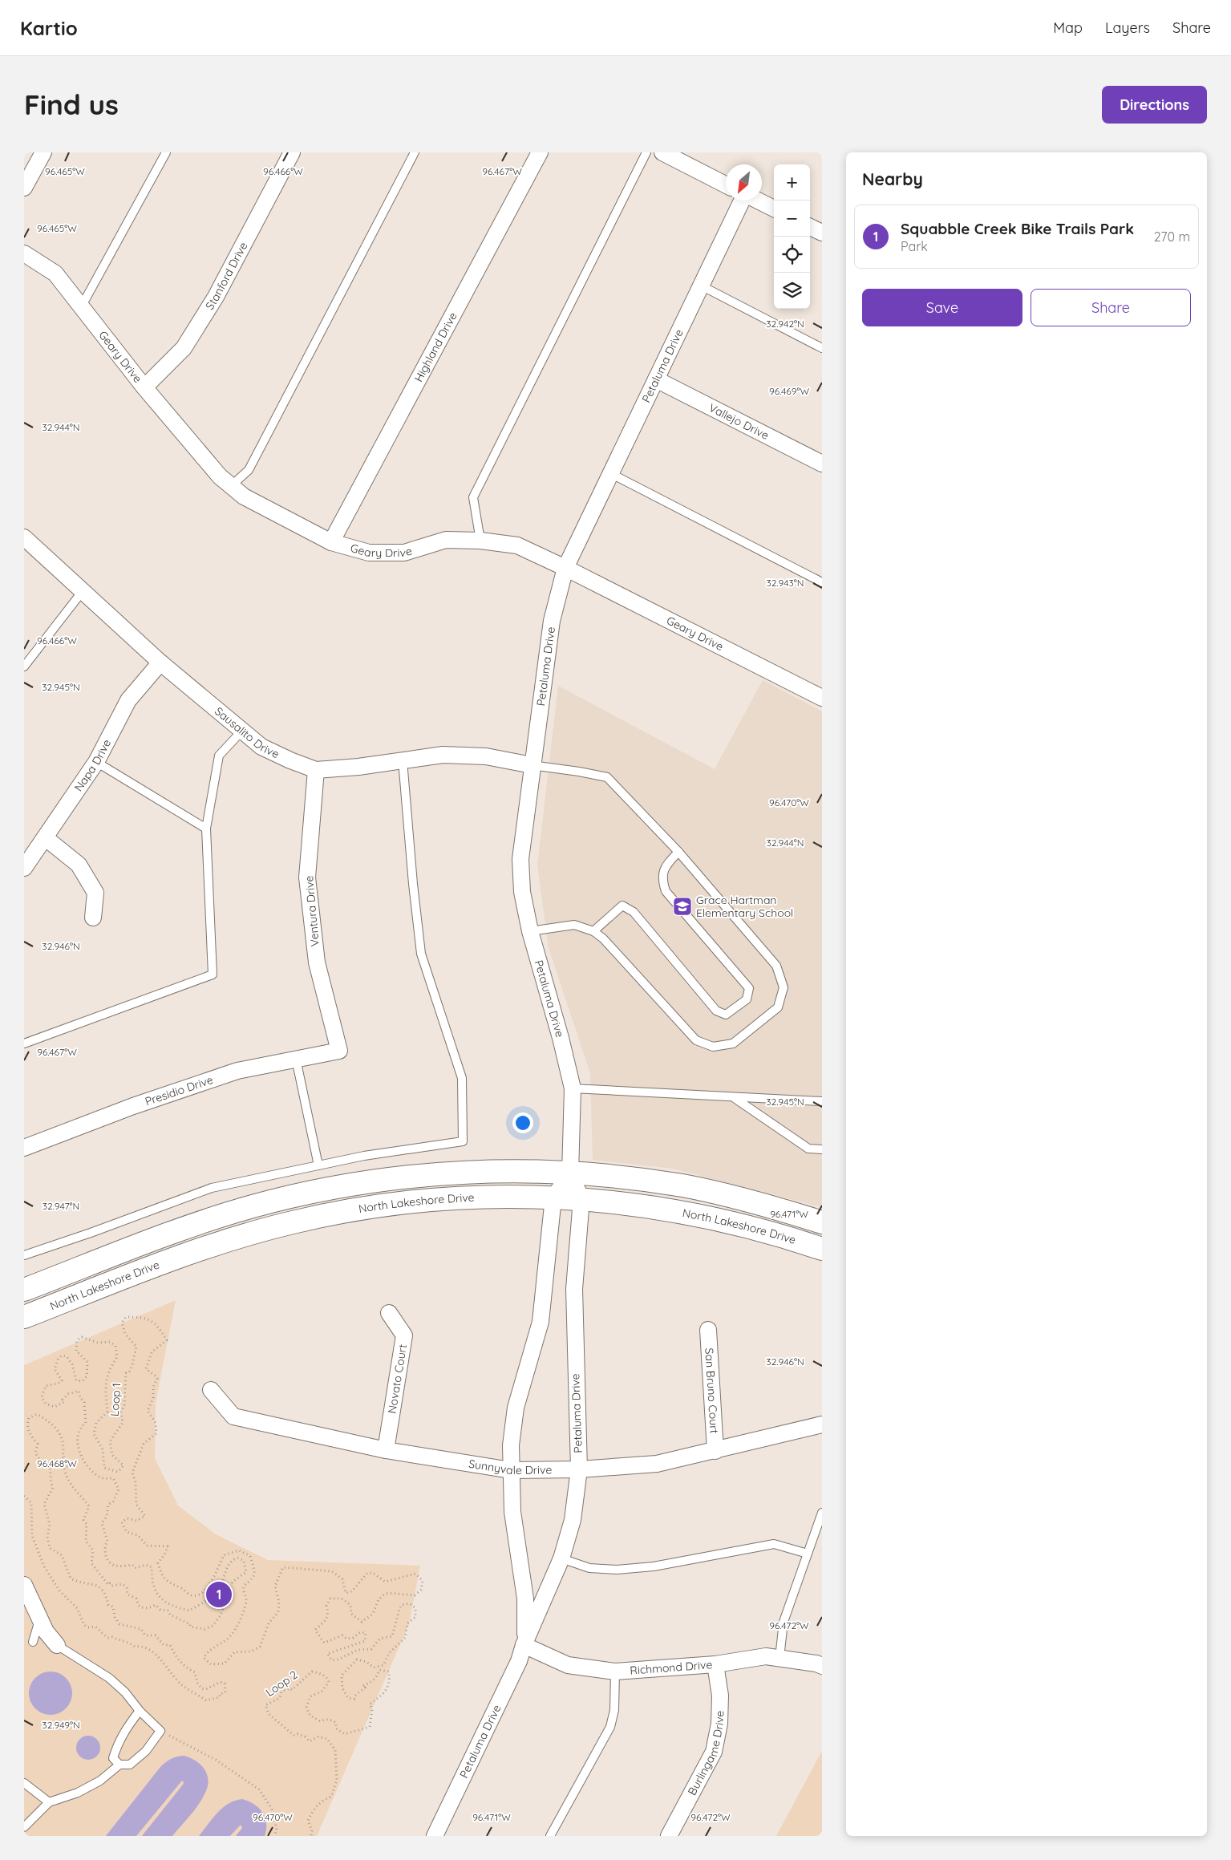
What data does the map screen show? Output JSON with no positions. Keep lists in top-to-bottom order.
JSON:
{
  "streets": {
    "main road": ["North Lakeshore Drive"],
    "street": [
      "Stanford Drive",
      "Highland Drive",
      "Geary Drive",
      "Petaluma Drive",
      "Vallejo Drive",
      "Sausalito Drive",
      "Napa Drive",
      "Ventura Drive",
      "Presidio Drive",
      "Novato Court",
      "San Bruno Court",
      "Sunnyvale Drive",
      "Richmond Drive",
      "Burlingame Drive"
    ],
    "path": ["Loop 1", "Loop 2"]
  },
  "crossings": [
    ["Stanford Drive", "Geary Drive"],
    ["Highland Drive", "Geary Drive"],
    ["Geary Drive", "Petaluma Drive"],
    ["Petaluma Drive", "Vallejo Drive"],
    ["Petaluma Drive", "Sausalito Drive"],
    ["Petaluma Drive", "North Lakeshore Drive"],
    ["Petaluma Drive", "Sunnyvale Drive"],
    ["Petaluma Drive", "Richmond Drive"],
    ["Sausalito Drive", "Napa Drive"],
    ["Sausalito Drive", "Ventura Drive"],
    ["Ventura Drive", "Presidio Drive"],
    ["Novato Court", "Sunnyvale Drive"],
    ["San Bruno Court", "Sunnyvale Drive"],
    ["Loop 1", "Loop 2"],
    ["Richmond Drive", "Burlingame Drive"]
  ],
  "places": {
    "school or university": ["Grace Hartman Elementary School"]
  },
  "north": "bottom left",
  "page": {
    "header": "Kartio",
    "nav": ["Map", "Layers", "Share"],
    "buttons": [
      "Directions",
      ["Save", "Share"]
    ],
    "title": "Find us",
    "heading": "Nearby",
    "map_buttons": ["+", "−"],
    "list": [
      {
        "mark": "1",
        "name": "Squabble Creek Bike Trails Park",
        "note": "Park",
        "value": "270 m"
      }
    ],
    "pins": "1"
  },
  "coordinates": [
    "96.465°W",
    "96.466°W",
    "96.467°W",
    "32.942°N",
    "96.469°W",
    "32.944°N",
    "32.943°N",
    "32.945°N",
    "96.470°W",
    "32.946°N",
    "32.947°N",
    "96.471°W",
    "96.468°W",
    "96.472°W",
    "32.949°N"
  ]
}
